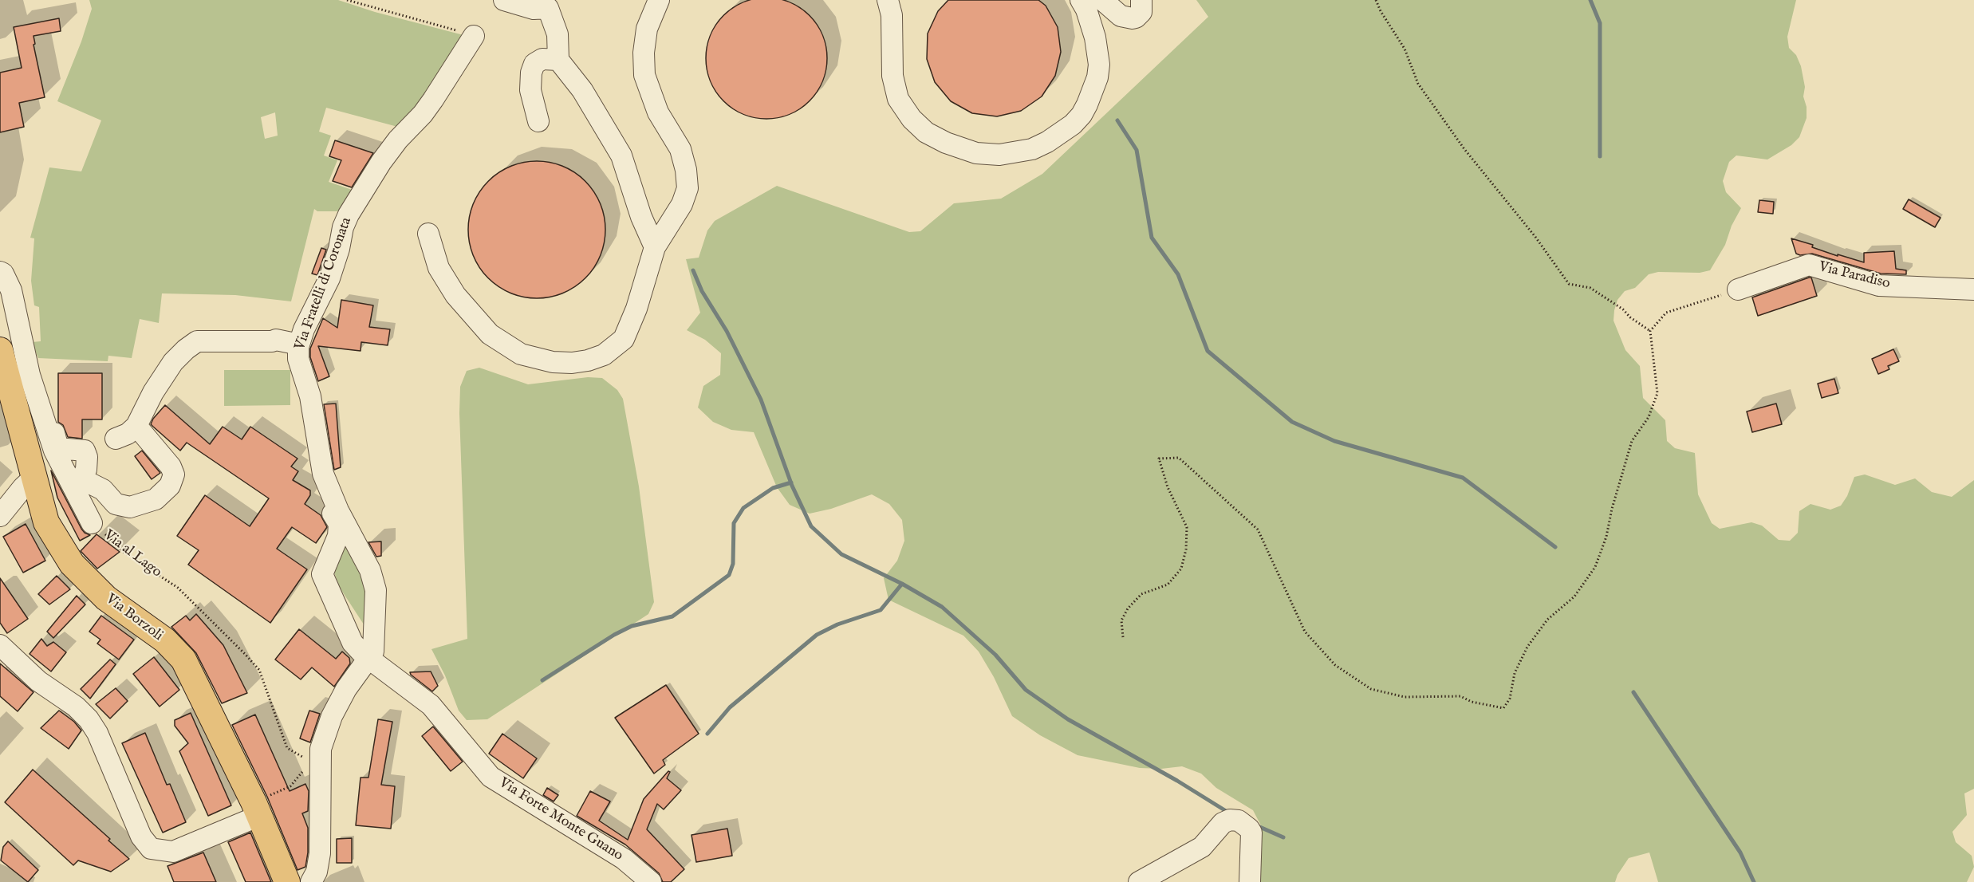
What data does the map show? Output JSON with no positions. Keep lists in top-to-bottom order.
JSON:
{
  "streets": {
    "main road": ["Via Borzoli"],
    "street": [
      "Via Paradiso",
      "Via Fratelli di Coronata",
      "Via al Lago",
      "Via Forte Monte Guano"
    ]
  },
  "crossings": [
    ["Via Fratelli di Coronata", "Via al Lago"],
    ["Via Fratelli di Coronata", "Via Forte Monte Guano"]
  ]
}
